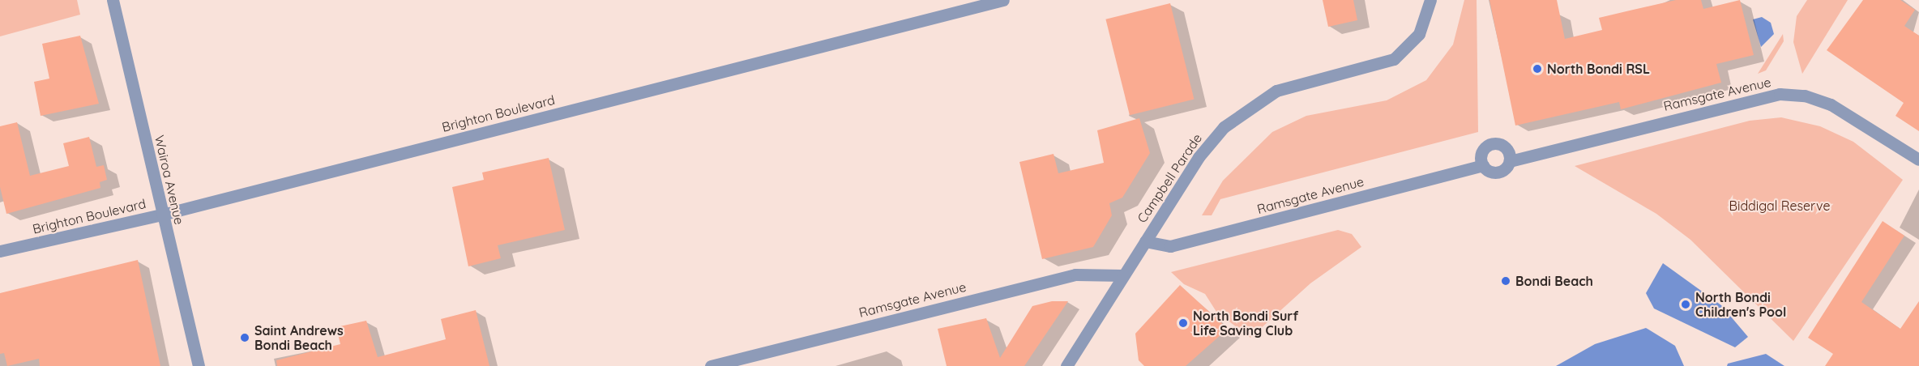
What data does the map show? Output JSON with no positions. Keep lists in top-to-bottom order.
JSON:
{
  "streets": {
    "street": [
      "Ramsgate Avenue",
      "Brighton Boulevard",
      "Campbell Parade",
      "Wairoa Avenue"
    ]
  },
  "crossings": [
    ["Ramsgate Avenue", "Campbell Parade"],
    ["Brighton Boulevard", "Wairoa Avenue"]
  ],
  "parks": ["Biddigal Reserve"],
  "places": [
    "North Bondi RSL",
    "Bondi Beach",
    "North Bondi Children's Pool",
    "North Bondi Surf Life Saving Club",
    "Saint Andrews Bondi Beach"
  ]
}
